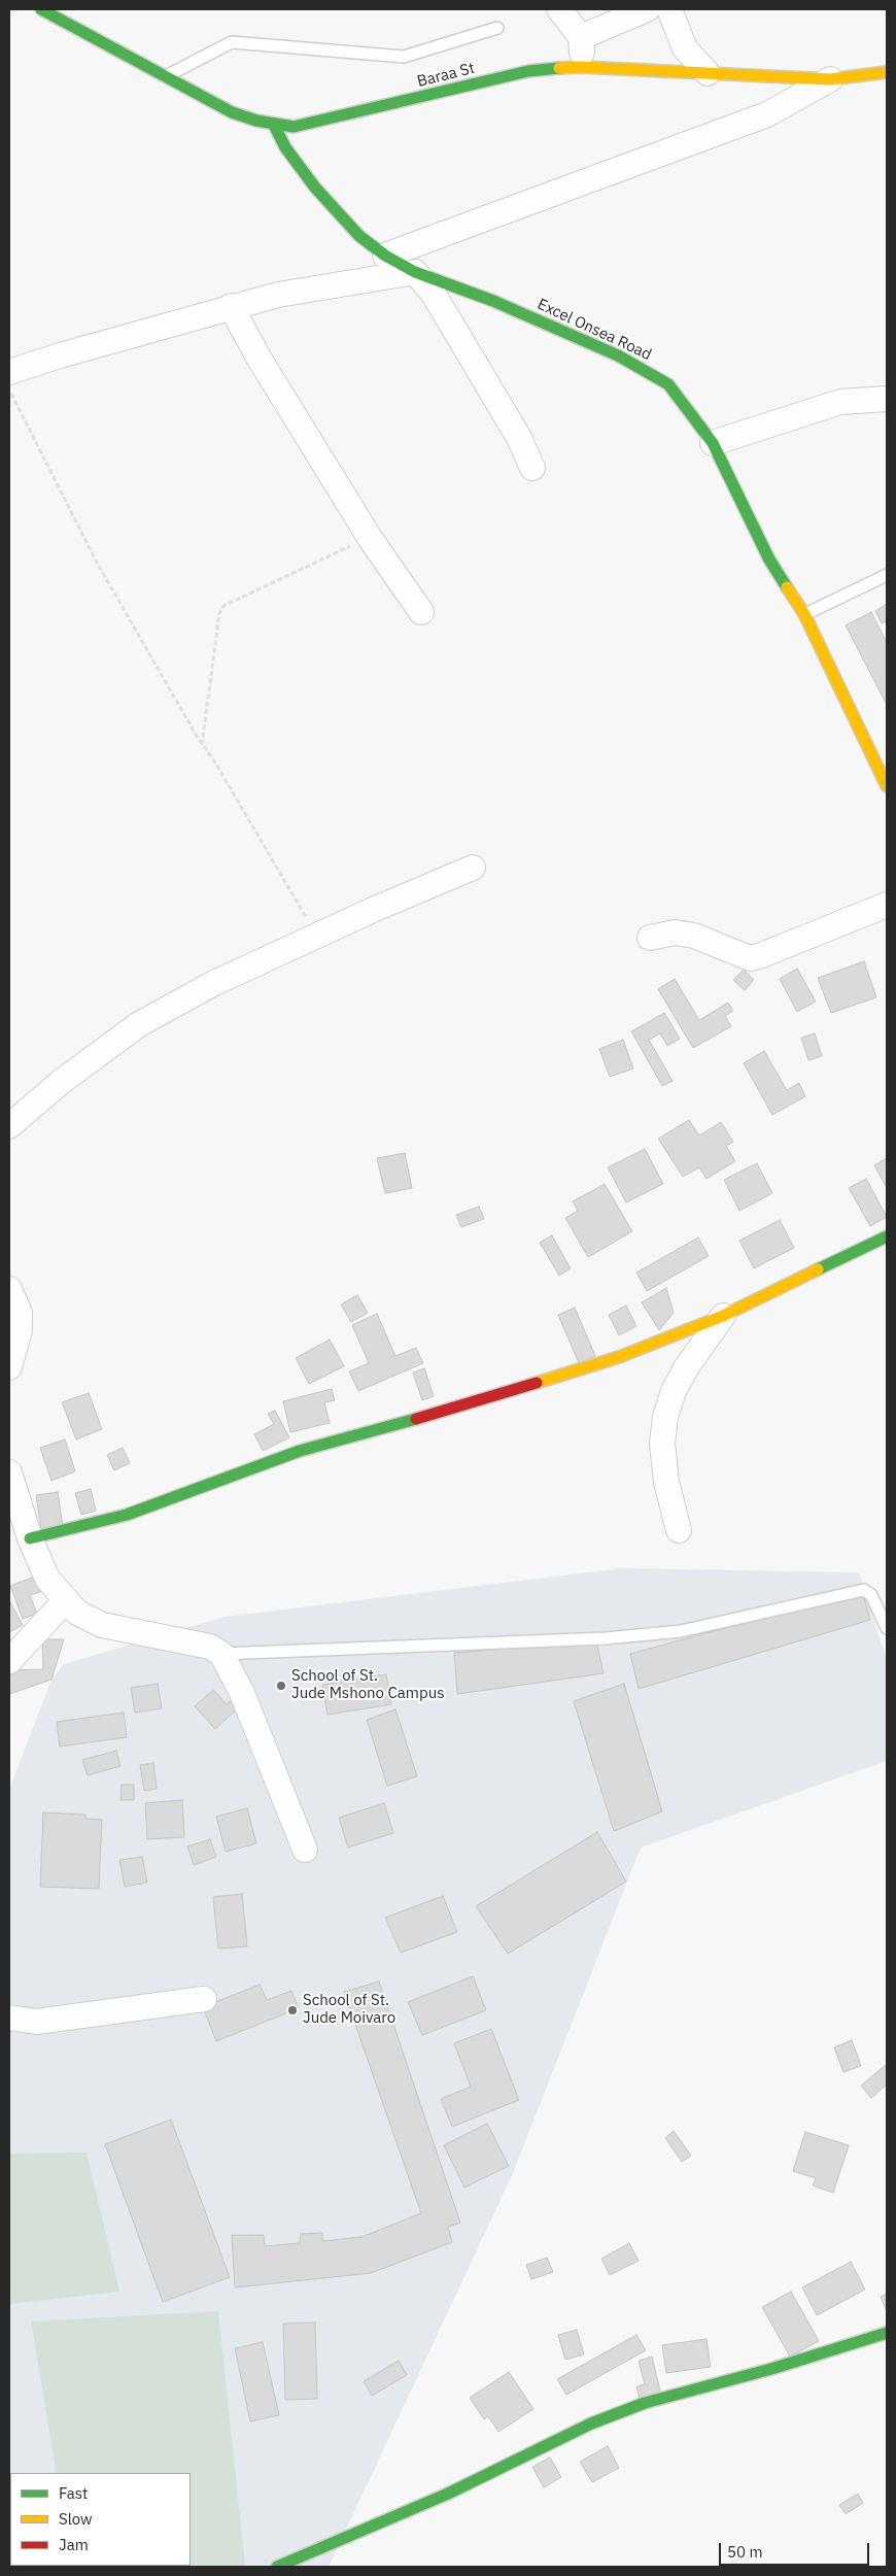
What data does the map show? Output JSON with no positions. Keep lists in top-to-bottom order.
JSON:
{
  "streets": {
    "street": ["Baraa St", "Excel Onsea Road"]
  },
  "crossings": [
    ["Baraa St", "Excel Onsea Road"]
  ],
  "places": ["School of St. Jude Mshono Campus", "School of St. Jude Moivaro"],
  "legend": ["Fast", "Slow", "Jam"],
  "scale_bar": "50 m"
}
